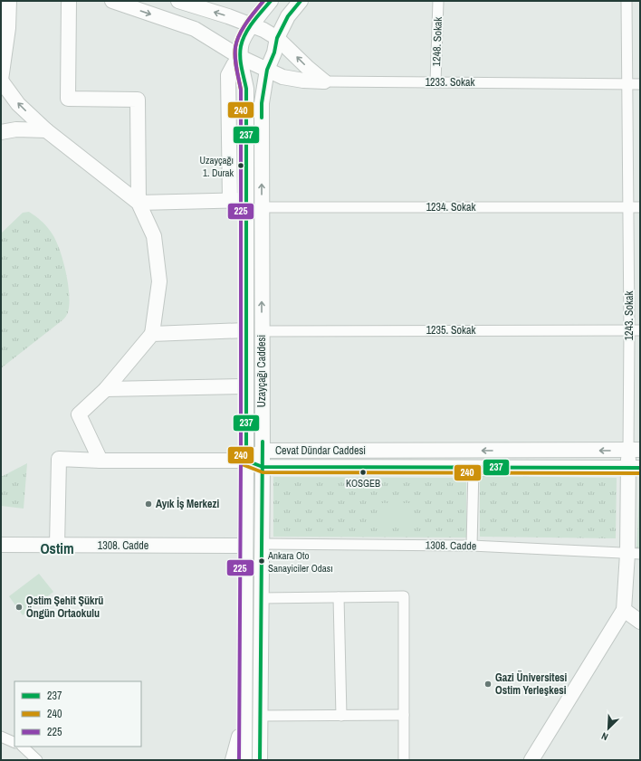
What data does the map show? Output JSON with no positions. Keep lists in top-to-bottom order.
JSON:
{
  "streets": {
    "street": [
      "1248. Sokak",
      "1233. Sokak",
      "1234. Sokak",
      "1243. Sokak",
      "1235. Sokak",
      "Uzayçağı Caddesi",
      "Cevat Dündar Caddesi",
      "1308. Cadde"
    ]
  },
  "crossings": [
    ["1248. Sokak", "1233. Sokak"],
    ["1233. Sokak", "1243. Sokak"],
    ["1234. Sokak", "1243. Sokak"],
    ["1234. Sokak", "Uzayçağı Caddesi"],
    ["1243. Sokak", "1235. Sokak"],
    ["1243. Sokak", "Cevat Dündar Caddesi"],
    ["1243. Sokak", "1308. Cadde"],
    ["1235. Sokak", "Uzayçağı Caddesi"],
    ["Uzayçağı Caddesi", "Cevat Dündar Caddesi"],
    ["Uzayçağı Caddesi", "1308. Cadde"]
  ],
  "districts": ["Ostim"],
  "places": [
    "Uzayçağı 1. Durak",
    "KOSGEB",
    "Ayık İş Merkezi",
    "Ankara Oto Sanayiciler Odası",
    "Ostim Şehit Şükrü Öngün Ortaokulu",
    "Gazi Üniversitesi Ostim Yerleşkesi"
  ],
  "lines": ["transit line 237", "transit line 240", "transit line 225"],
  "legend": ["237", "240", "225"],
  "north": "bottom left"
}
